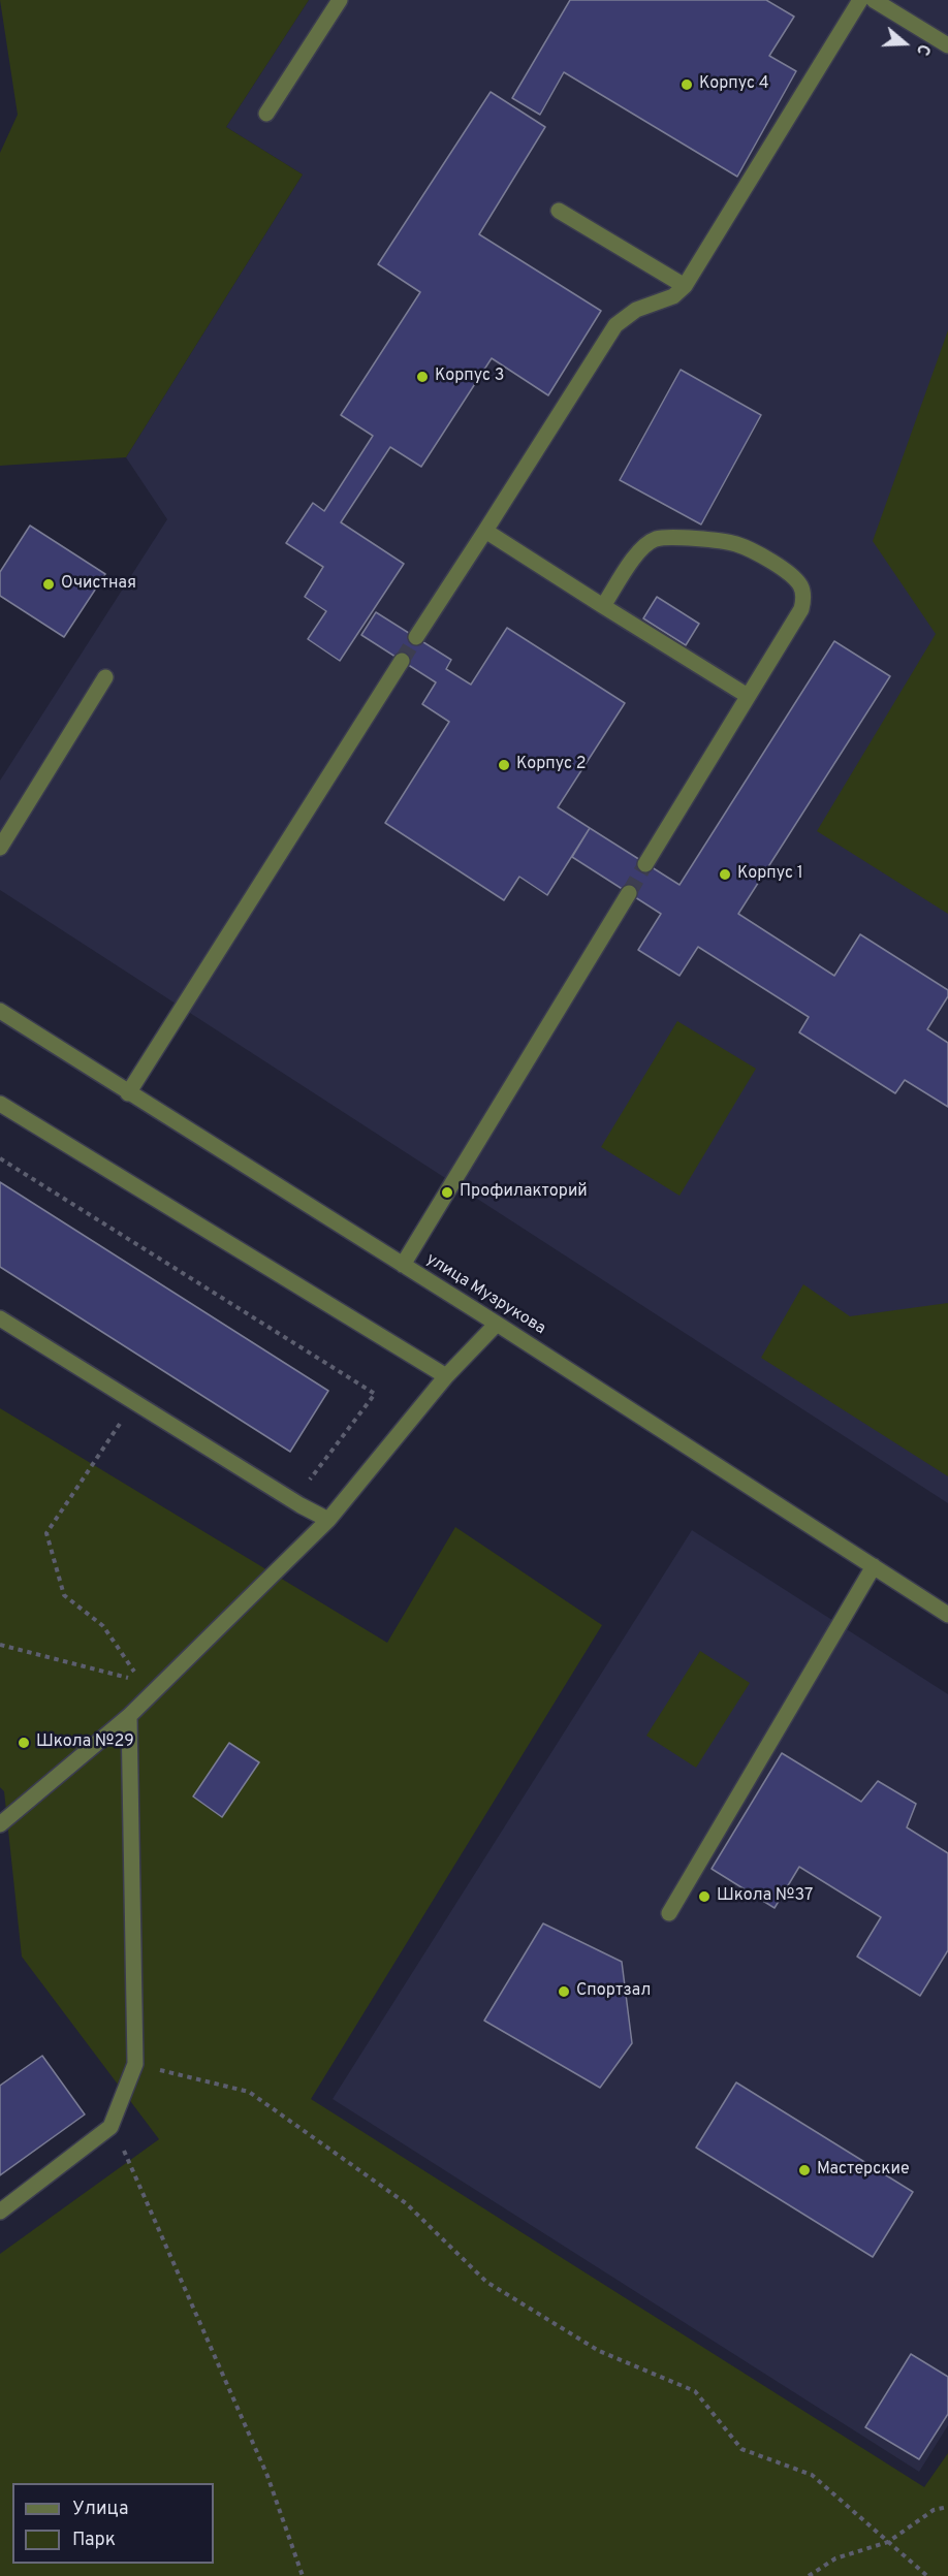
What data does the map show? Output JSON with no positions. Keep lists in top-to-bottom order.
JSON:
{
  "streets": {
    "street": ["улица Музрукова"]
  },
  "places": [
    "Корпус 4",
    "Корпус 3",
    "Очистная",
    "Корпус 2",
    "Корпус 1",
    "Профилакторий",
    "Школа №29",
    "Школа №37",
    "Спортзал",
    "Мастерские"
  ],
  "legend": ["Улица", "Парк"],
  "north": "right"
}
